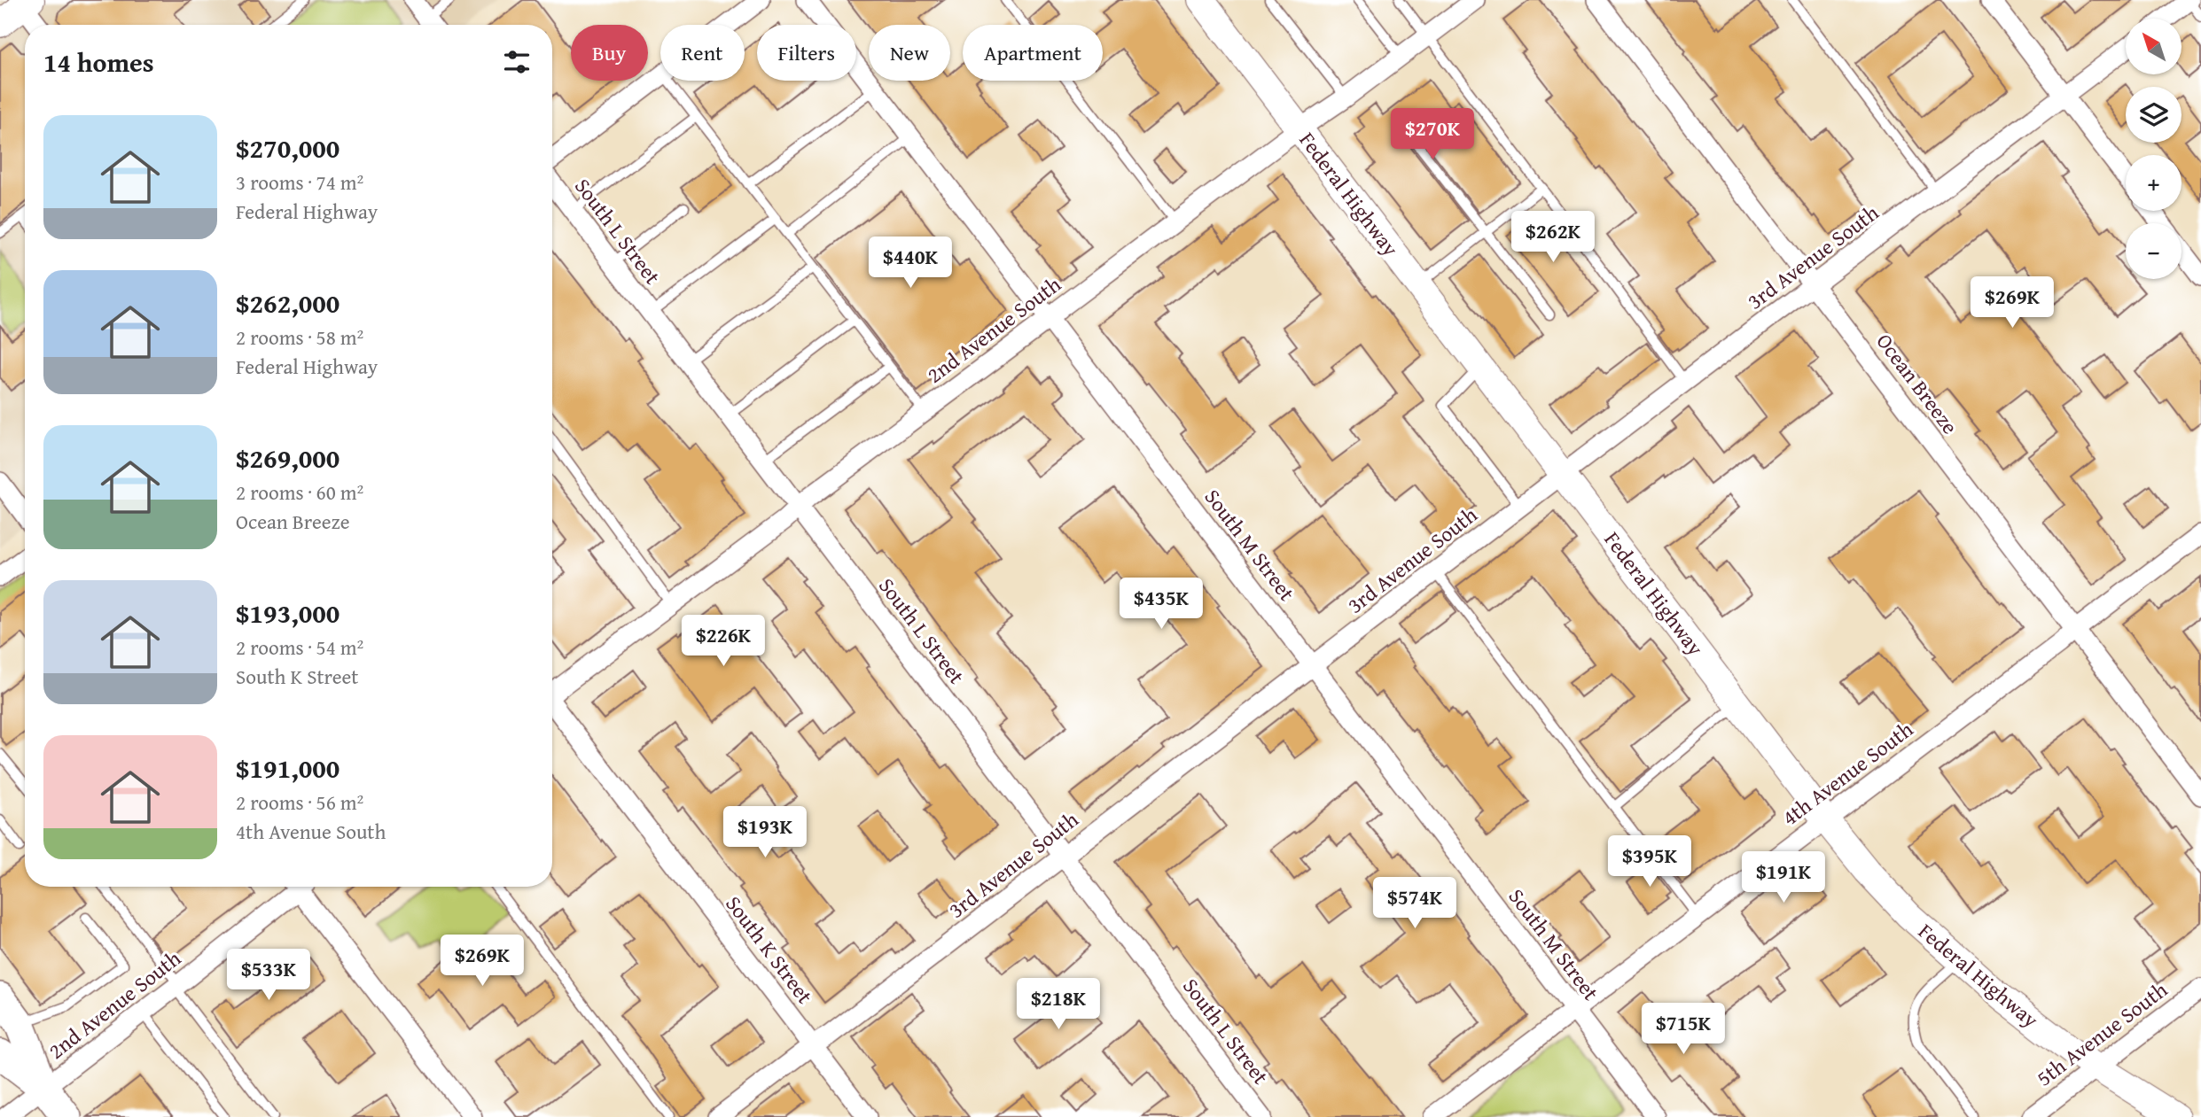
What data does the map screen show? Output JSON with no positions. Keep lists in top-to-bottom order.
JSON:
{
  "streets": {
    "main road": ["Federal Highway"],
    "street": [
      "South L Street",
      "3rd Avenue South",
      "2nd Avenue South",
      "Ocean Breeze",
      "South M Street",
      "4th Avenue South",
      "South K Street",
      "5th Avenue South"
    ]
  },
  "crossings": [
    ["Federal Highway", "3rd Avenue South"],
    ["Federal Highway", "2nd Avenue South"],
    ["Federal Highway", "4th Avenue South"],
    ["Federal Highway", "5th Avenue South"],
    ["South L Street", "3rd Avenue South"],
    ["South L Street", "2nd Avenue South"],
    ["3rd Avenue South", "Ocean Breeze"],
    ["3rd Avenue South", "South M Street"],
    ["3rd Avenue South", "South K Street"],
    ["2nd Avenue South", "South M Street"],
    ["Ocean Breeze", "4th Avenue South"],
    ["South M Street", "4th Avenue South"]
  ],
  "north": "top left",
  "page": {
    "map_buttons": ["+", "−"],
    "chip": [
      "Buy",
      "Rent",
      "Filters",
      "New",
      "Apartment"
    ],
    "heading": "14 homes",
    "list": [
      {
        "name": "$270,000",
        "note": "3 rooms · 74 m² · Federal Highway"
      },
      {
        "name": "$262,000",
        "note": "2 rooms · 58 m² · Federal Highway"
      },
      {
        "name": "$269,000",
        "note": "2 rooms · 60 m² · Ocean Breeze"
      },
      {
        "name": "$193,000",
        "note": "2 rooms · 54 m² · South K Street"
      },
      {
        "name": "$191,000",
        "note": "2 rooms · 56 m² · 4th Avenue South"
      }
    ],
    "price": [
      "$270K",
      "$262K",
      "$440K",
      "$269K",
      "$435K",
      "$226K",
      "$193K",
      "$395K",
      "$191K",
      "$574K",
      "$269K",
      "$533K",
      "$218K",
      "$715K"
    ]
  }
}
